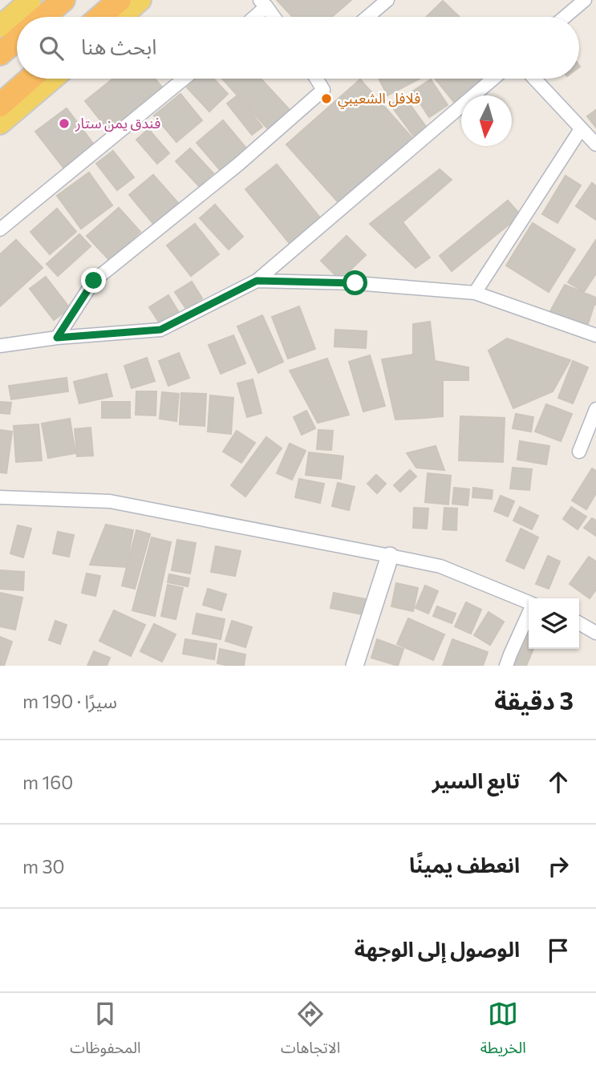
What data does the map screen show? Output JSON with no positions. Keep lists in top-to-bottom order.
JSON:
{
  "places": ["فلافل الشعيبي", "فندق يمن ستار"],
  "north": "bottom",
  "page": {
    "search": "ابحث هنا",
    "heading": ["3 دقيقة", "سيرًا · 190 m"],
    "list": [
      ["تابع السير", "160 m"],
      ["انعطف يمينًا", "30 m"],
      "الوصول إلى الوجهة"
    ],
    "nav": ["الخريطة", "الاتجاهات", "المحفوظات"]
  }
}
